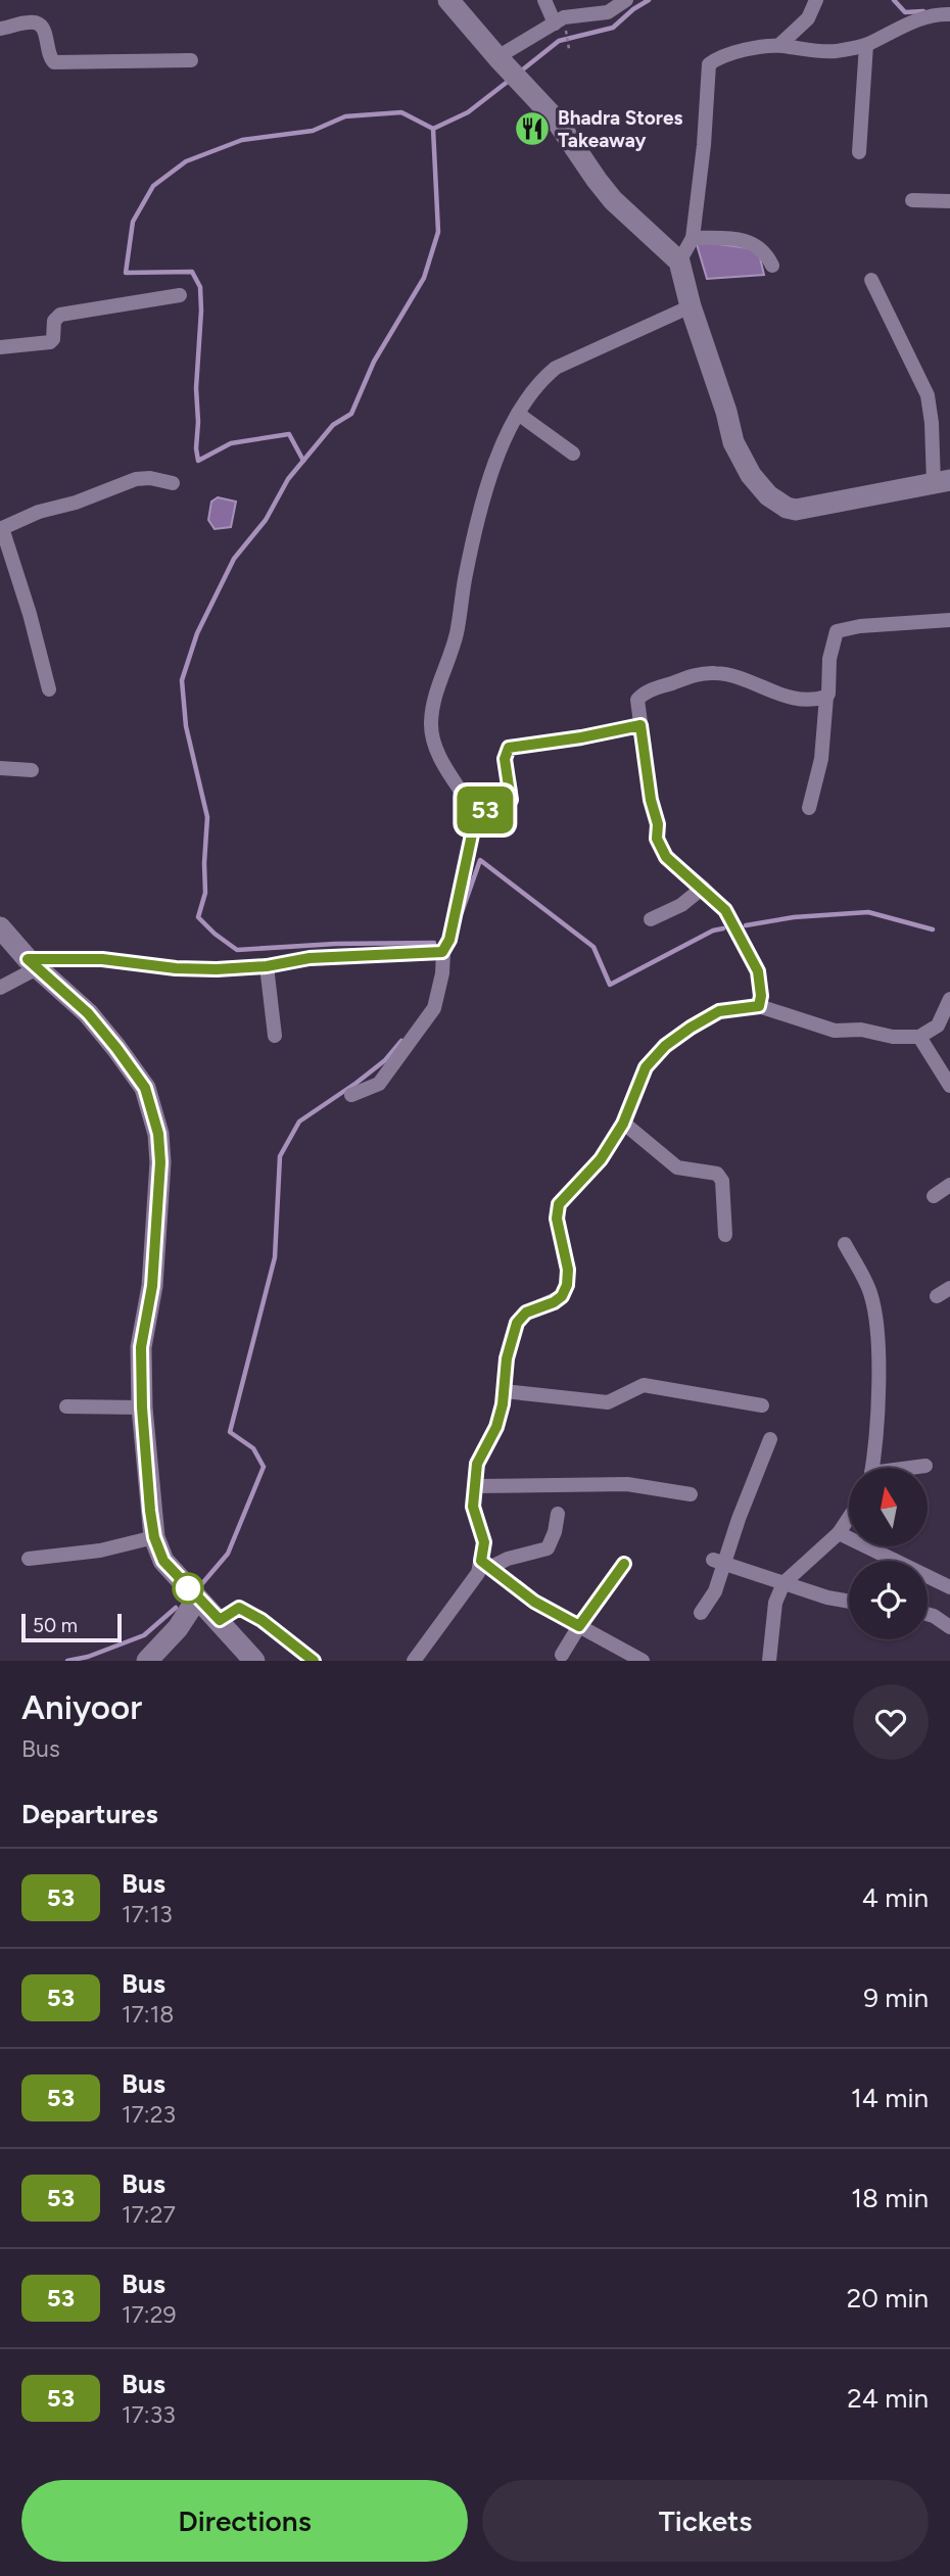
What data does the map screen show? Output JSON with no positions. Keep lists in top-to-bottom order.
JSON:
{
  "places": {
    "restaurant": ["Bhadra Stores Takeaway"]
  },
  "lines": ["bus line 53"],
  "scale_bar": "50 m",
  "north": "top",
  "page": {
    "on_map": "53",
    "scale": "50 m",
    "heading": [
      ["Aniyoor", "Bus"],
      "Departures"
    ],
    "list": [
      {
        "mark": "53",
        "name": "Bus",
        "note": "17:13",
        "value": "4 min"
      },
      {
        "mark": "53",
        "name": "Bus",
        "note": "17:18",
        "value": "9 min"
      },
      {
        "mark": "53",
        "name": "Bus",
        "note": "17:23",
        "value": "14 min"
      },
      {
        "mark": "53",
        "name": "Bus",
        "note": "17:27",
        "value": "18 min"
      },
      {
        "mark": "53",
        "name": "Bus",
        "note": "17:29",
        "value": "20 min"
      },
      {
        "mark": "53",
        "name": "Bus",
        "note": "17:33",
        "value": "24 min"
      }
    ],
    "buttons": ["Directions", "Tickets"]
  }
}
